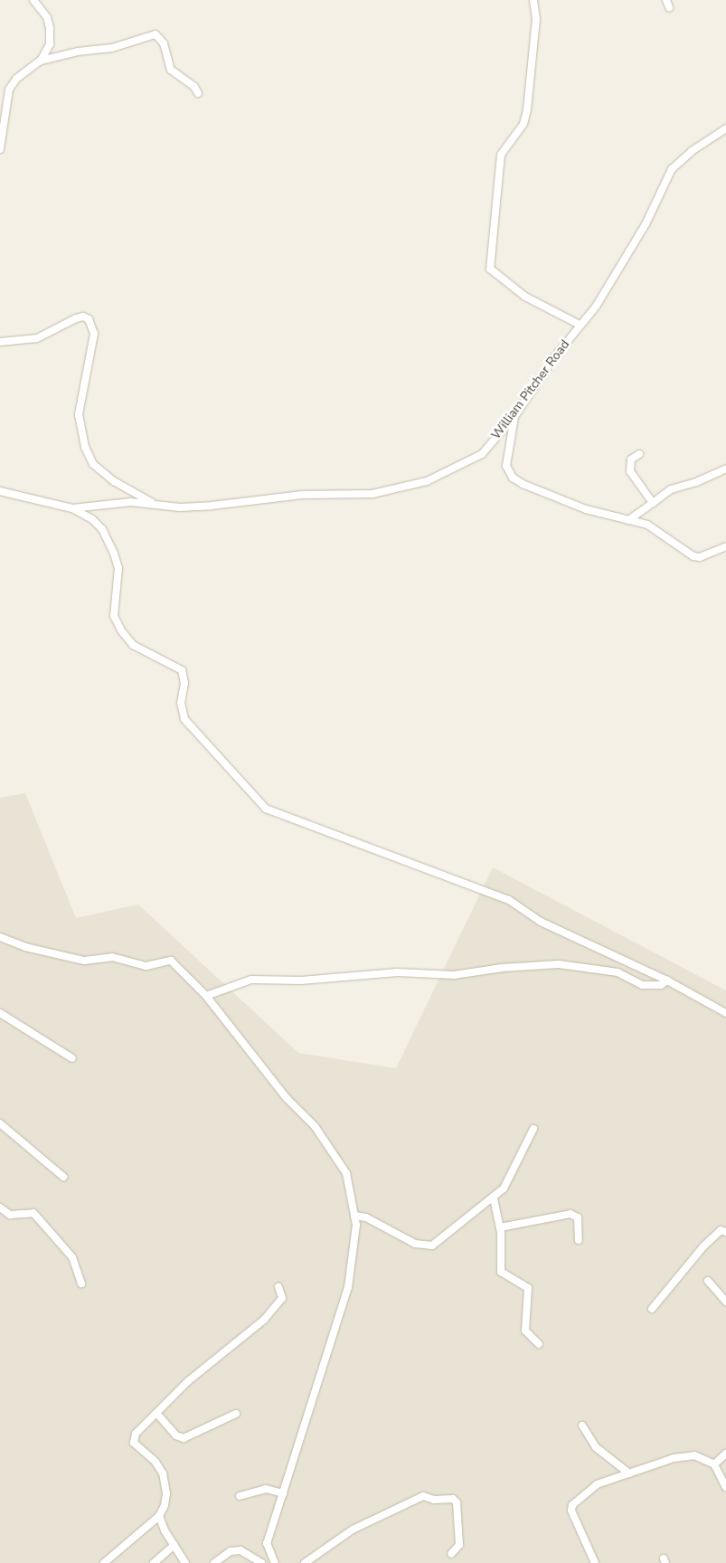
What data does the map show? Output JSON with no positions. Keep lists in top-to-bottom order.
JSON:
{
  "streets": {
    "street": ["William Pitcher Road"]
  }
}
